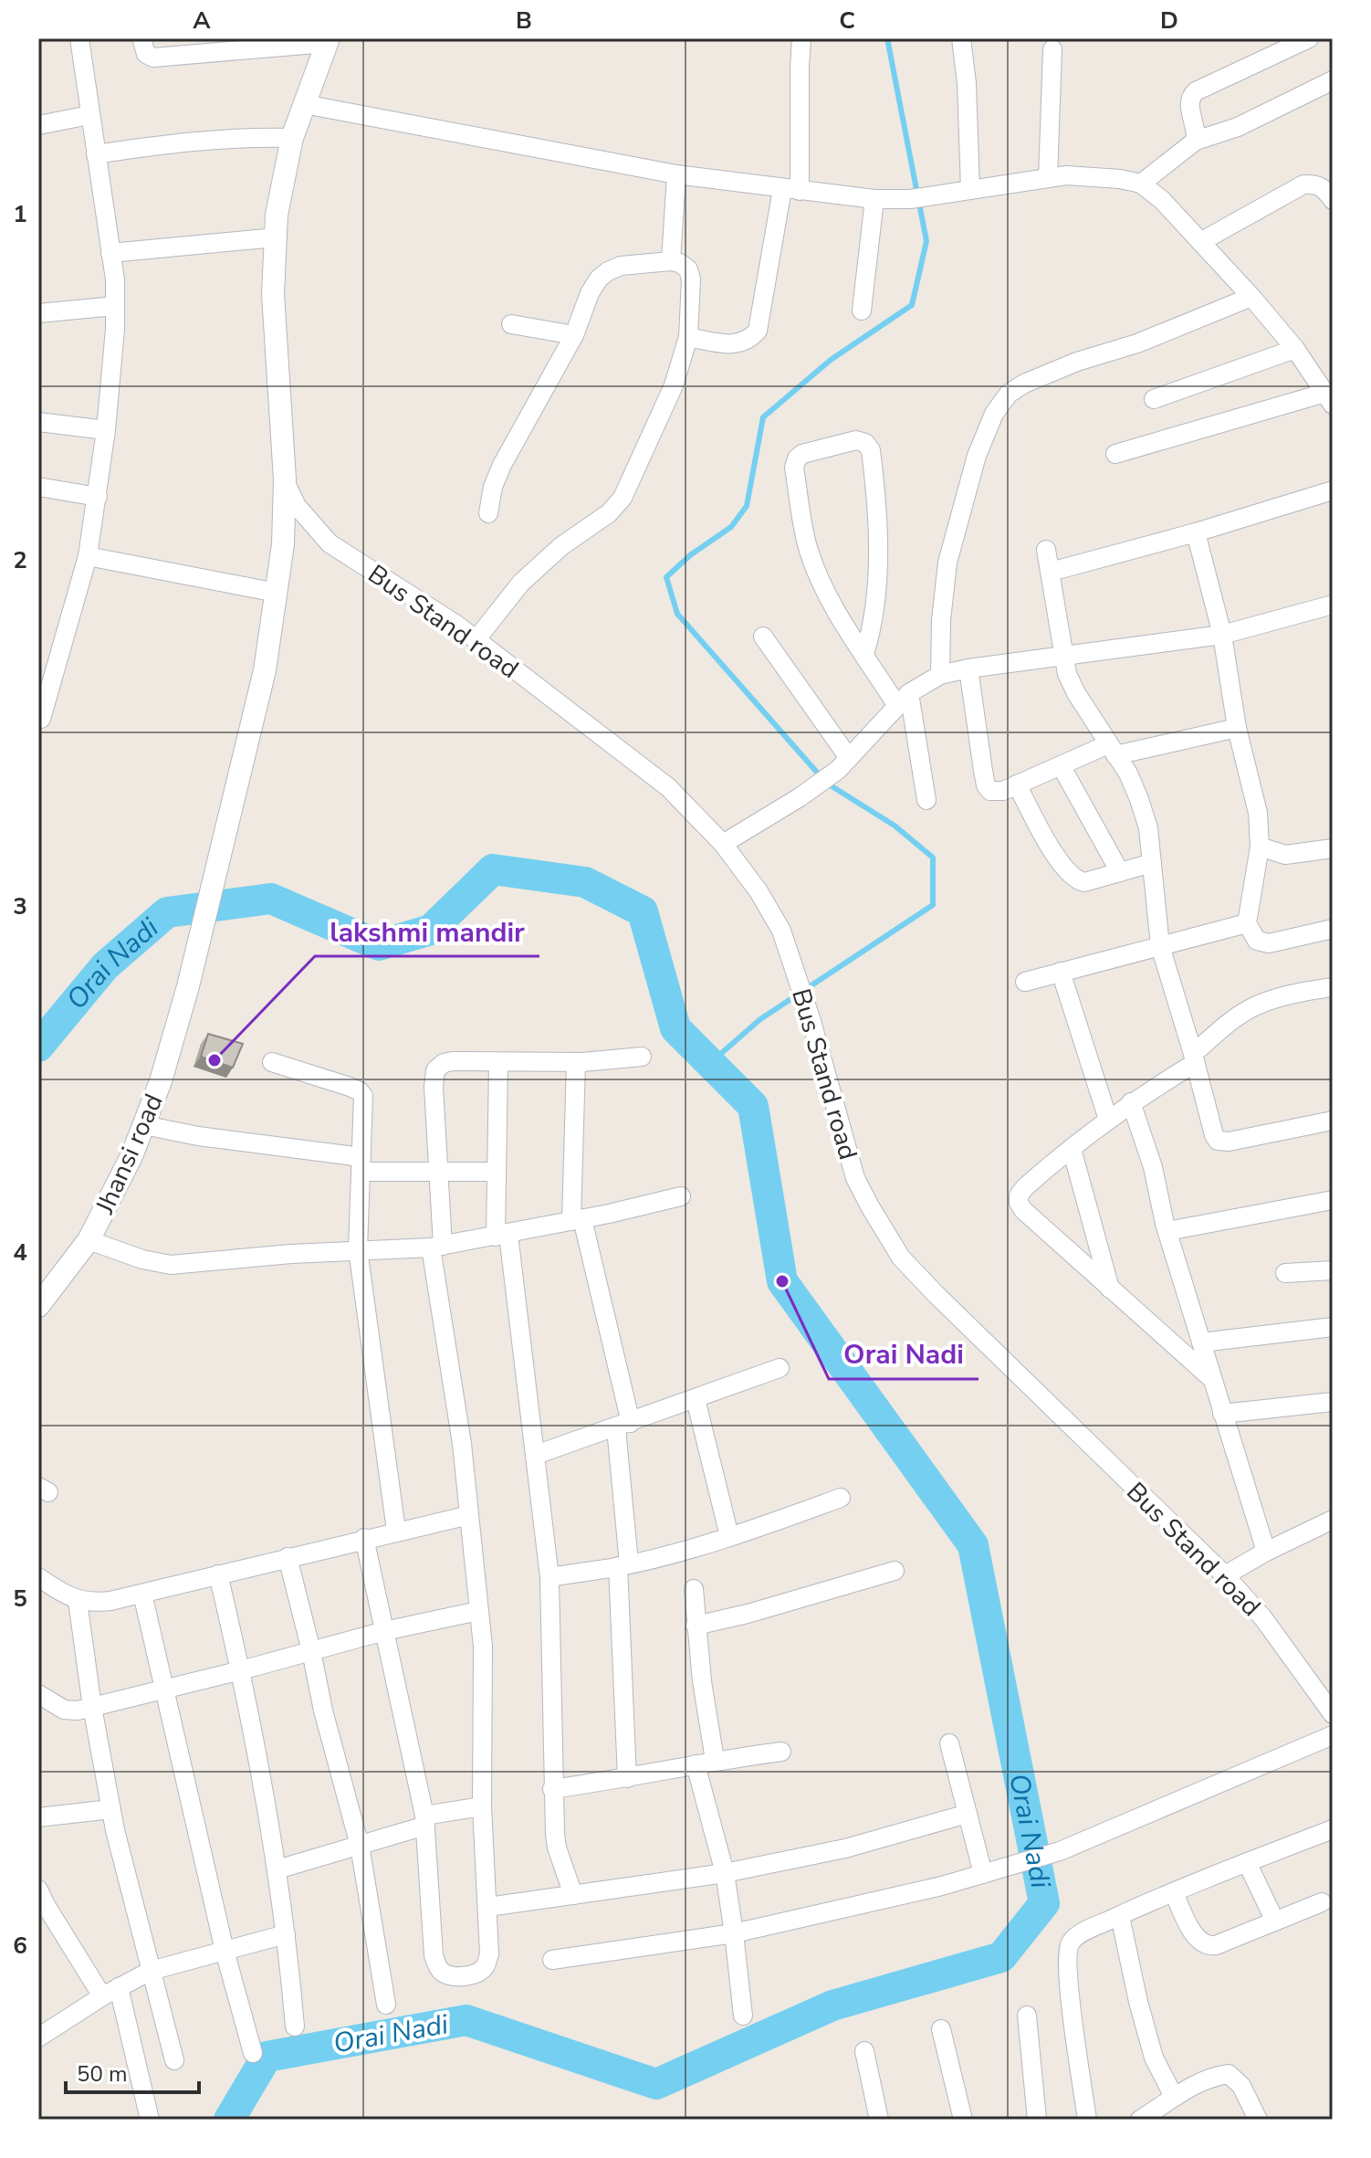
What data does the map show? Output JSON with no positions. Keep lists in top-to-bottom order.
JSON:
{
  "streets": {
    "street": ["Bus Stand road", "Jhansi road"]
  },
  "crossings": [
    ["Bus Stand road", "Jhansi road"]
  ],
  "water": ["Orai Nadi"],
  "places": ["lakshmi mandir", "Orai Nadi"],
  "scale_bar": "50 m",
  "grid": {
    "columns": [
      "A",
      "B",
      "C",
      "D"
    ],
    "rows": [
      "1",
      "2",
      "3",
      "4",
      "5",
      "6"
    ]
  }
}
